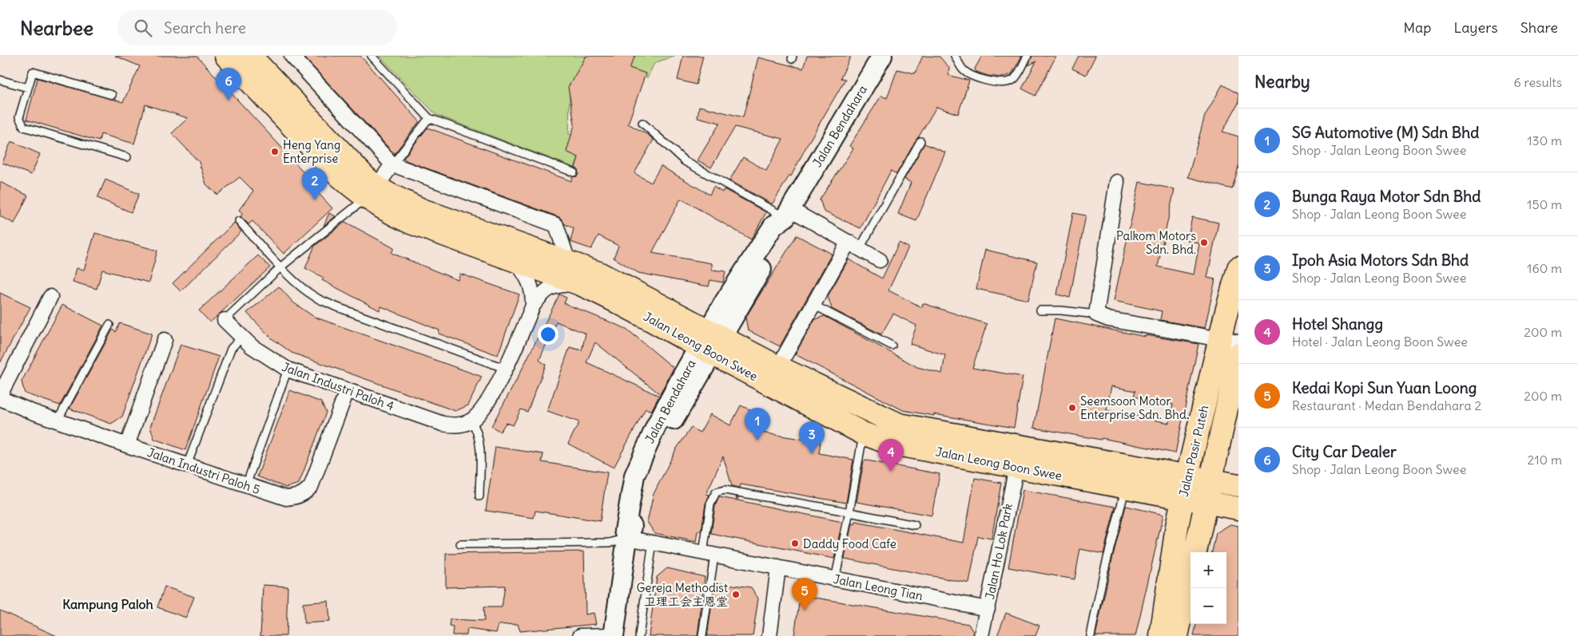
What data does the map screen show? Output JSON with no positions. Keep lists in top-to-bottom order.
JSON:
{
  "streets": {
    "main road": ["Jalan Bendahara", "Jalan Leong Boon Swee", "Jalan Pasir Puteh"],
    "street": [
      "Jalan Industri Paloh 4",
      "Jalan Industri Paloh 5",
      "Jalan Ho Lok Park",
      "Jalan Leong Tian"
    ]
  },
  "crossings": [
    ["Jalan Bendahara", "Jalan Leong Boon Swee"],
    ["Jalan Bendahara", "Jalan Leong Tian"],
    ["Jalan Leong Boon Swee", "Jalan Industri Paloh 4"],
    ["Jalan Leong Boon Swee", "Jalan Pasir Puteh"],
    ["Jalan Leong Boon Swee", "Jalan Ho Lok Park"],
    ["Jalan Industri Paloh 4", "Jalan Industri Paloh 5"],
    ["Jalan Ho Lok Park", "Jalan Leong Tian"]
  ],
  "districts": ["Kampung Paloh"],
  "places": [
    "Heng Yang Enterprise",
    "Palkom Motors Sdn. Bhd.",
    "Seemsoon Motor Enterprise Sdn. Bhd.",
    "Daddy Food Cafe",
    "Gereja Methodist 卫理工会主恩堂"
  ],
  "page": {
    "header": "Nearbee",
    "search": "Search here",
    "nav": ["Map", "Layers", "Share"],
    "heading": ["Nearby", "6 results"],
    "pins": [
      "6",
      "2",
      "1",
      "3",
      "4",
      "5"
    ],
    "list": [
      {
        "mark": "1",
        "name": "SG Automotive (M) Sdn Bhd",
        "note": "Shop · Jalan Leong Boon Swee",
        "value": "130 m"
      },
      {
        "mark": "2",
        "name": "Bunga Raya Motor Sdn Bhd",
        "note": "Shop · Jalan Leong Boon Swee",
        "value": "150 m"
      },
      {
        "mark": "3",
        "name": "Ipoh Asia Motors Sdn Bhd",
        "note": "Shop · Jalan Leong Boon Swee",
        "value": "160 m"
      },
      {
        "mark": "4",
        "name": "Hotel Shangg",
        "note": "Hotel · Jalan Leong Boon Swee",
        "value": "200 m"
      },
      {
        "mark": "5",
        "name": "Kedai Kopi Sun Yuan Loong",
        "note": "Restaurant · Medan Bendahara 2",
        "value": "200 m"
      },
      {
        "mark": "6",
        "name": "City Car Dealer",
        "note": "Shop · Jalan Leong Boon Swee",
        "value": "210 m"
      }
    ],
    "map_buttons": ["+", "−"]
  }
}
